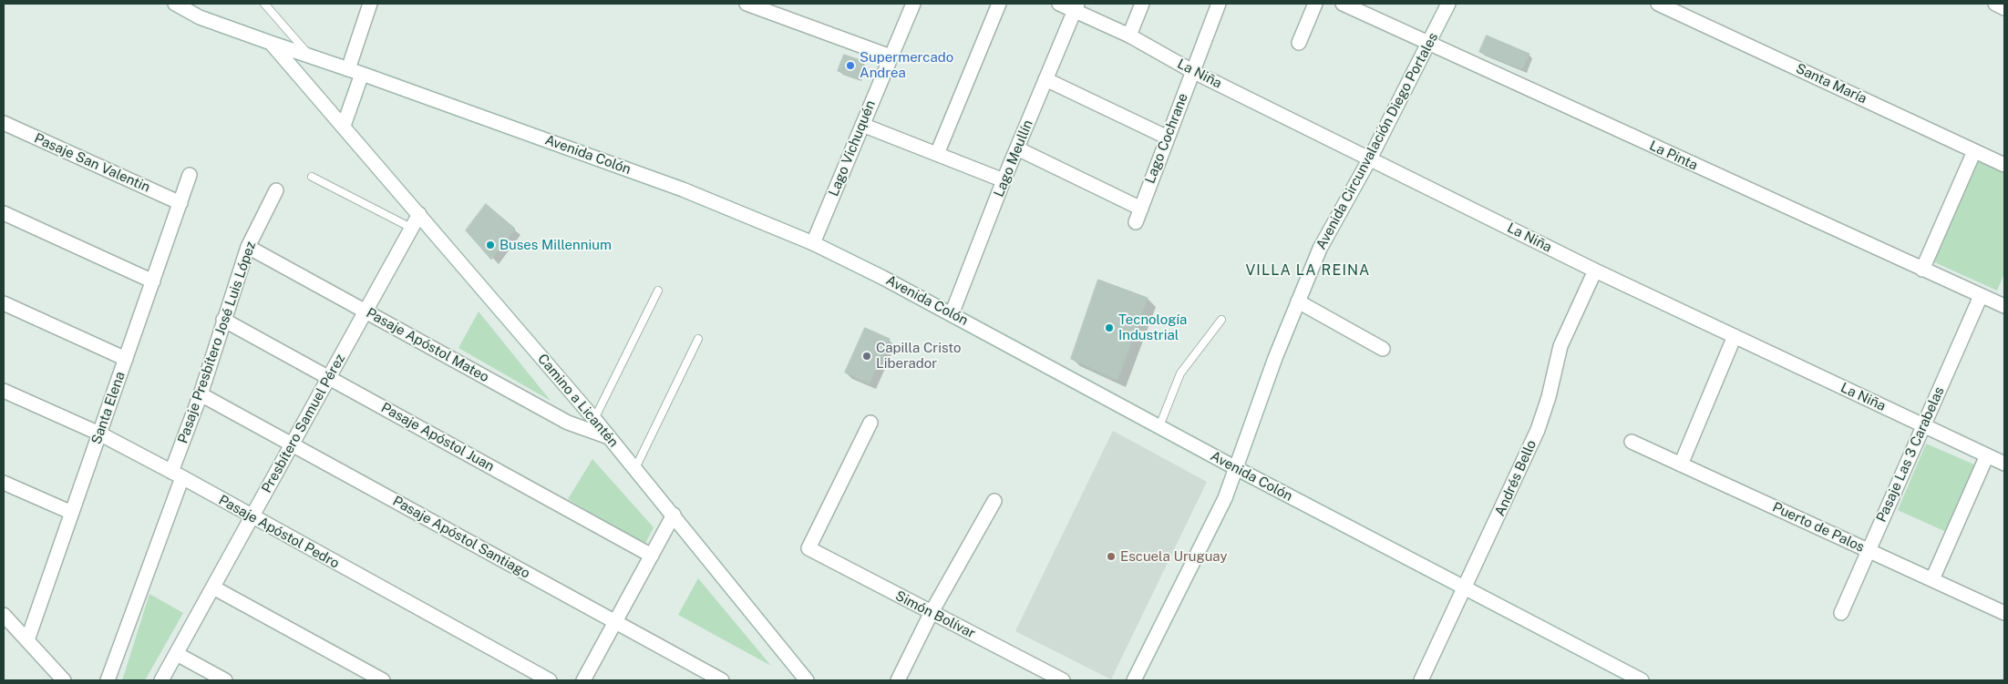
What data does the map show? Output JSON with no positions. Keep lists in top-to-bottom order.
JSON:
{
  "streets": {
    "street": [
      "La Niña",
      "Santa María",
      "Lago Cochrane",
      "Avenida Circunvalación Diego Portales",
      "Lago Vichuquén",
      "Avenida Colón",
      "La Pinta",
      "Lago Meullín",
      "Pasaje San Valentin",
      "Pasaje Presbítero José Luis López",
      "Pasaje Apóstol Mateo",
      "Camino a Licantén",
      "Santa Elena",
      "Presbítero Samuel Pérez",
      "Pasaje Apóstol Juan",
      "Pasaje Las 3 Carabelas",
      "Andrés Bello",
      "Puerto de Palos",
      "Pasaje Apóstol Pedro",
      "Pasaje Apóstol Santiago",
      "Simón Bolívar"
    ]
  },
  "crossings": [
    ["La Niña", "Lago Cochrane"],
    ["La Niña", "Avenida Circunvalación Diego Portales"],
    ["La Niña", "Lago Meullín"],
    ["La Niña", "Pasaje Las 3 Carabelas"],
    ["La Niña", "Andrés Bello"],
    ["Avenida Circunvalación Diego Portales", "Avenida Colón"],
    ["Avenida Circunvalación Diego Portales", "La Pinta"],
    ["Lago Vichuquén", "Avenida Colón"],
    ["Avenida Colón", "Lago Meullín"],
    ["Avenida Colón", "Camino a Licantén"],
    ["Avenida Colón", "Andrés Bello"],
    ["La Pinta", "Pasaje Las 3 Carabelas"],
    ["Pasaje San Valentin", "Santa Elena"],
    ["Pasaje Presbítero José Luis López", "Pasaje Apóstol Mateo"],
    ["Pasaje Presbítero José Luis López", "Pasaje Apóstol Juan"],
    ["Pasaje Presbítero José Luis López", "Pasaje Apóstol Pedro"],
    ["Pasaje Presbítero José Luis López", "Pasaje Apóstol Santiago"],
    ["Pasaje Apóstol Mateo", "Camino a Licantén"],
    ["Pasaje Apóstol Mateo", "Presbítero Samuel Pérez"],
    ["Camino a Licantén", "Presbítero Samuel Pérez"],
    ["Santa Elena", "Pasaje Apóstol Pedro"],
    ["Presbítero Samuel Pérez", "Pasaje Apóstol Juan"],
    ["Presbítero Samuel Pérez", "Pasaje Apóstol Pedro"],
    ["Presbítero Samuel Pérez", "Pasaje Apóstol Santiago"],
    ["Pasaje Las 3 Carabelas", "Puerto de Palos"]
  ],
  "districts": ["VILLA LA REINA"],
  "places": [
    "Supermercado Andrea",
    "Buses Millennium",
    "Tecnología Industrial",
    "Capilla Cristo Liberador",
    "Escuela Uruguay"
  ]
}
